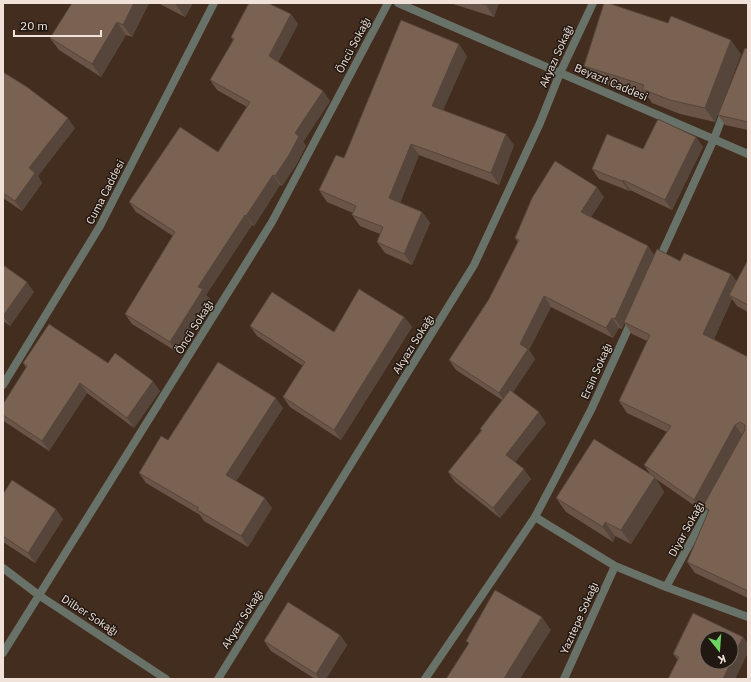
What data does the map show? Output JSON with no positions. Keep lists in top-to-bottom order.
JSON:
{
  "streets": {
    "street": [
      "Öncü Sokağı",
      "Akyazı Sokağı",
      "Beyazıt Caddesi",
      "Cuma Caddesi",
      "Ersin Sokağı",
      "Diyar Sokağı",
      "Dilber Sokağı",
      "Yazıtepe Sokağı"
    ]
  },
  "crossings": [
    ["Öncü Sokağı", "Dilber Sokağı"],
    ["Akyazı Sokağı", "Beyazıt Caddesi"]
  ],
  "scale_bar": "20 m",
  "north": "bottom"
}
